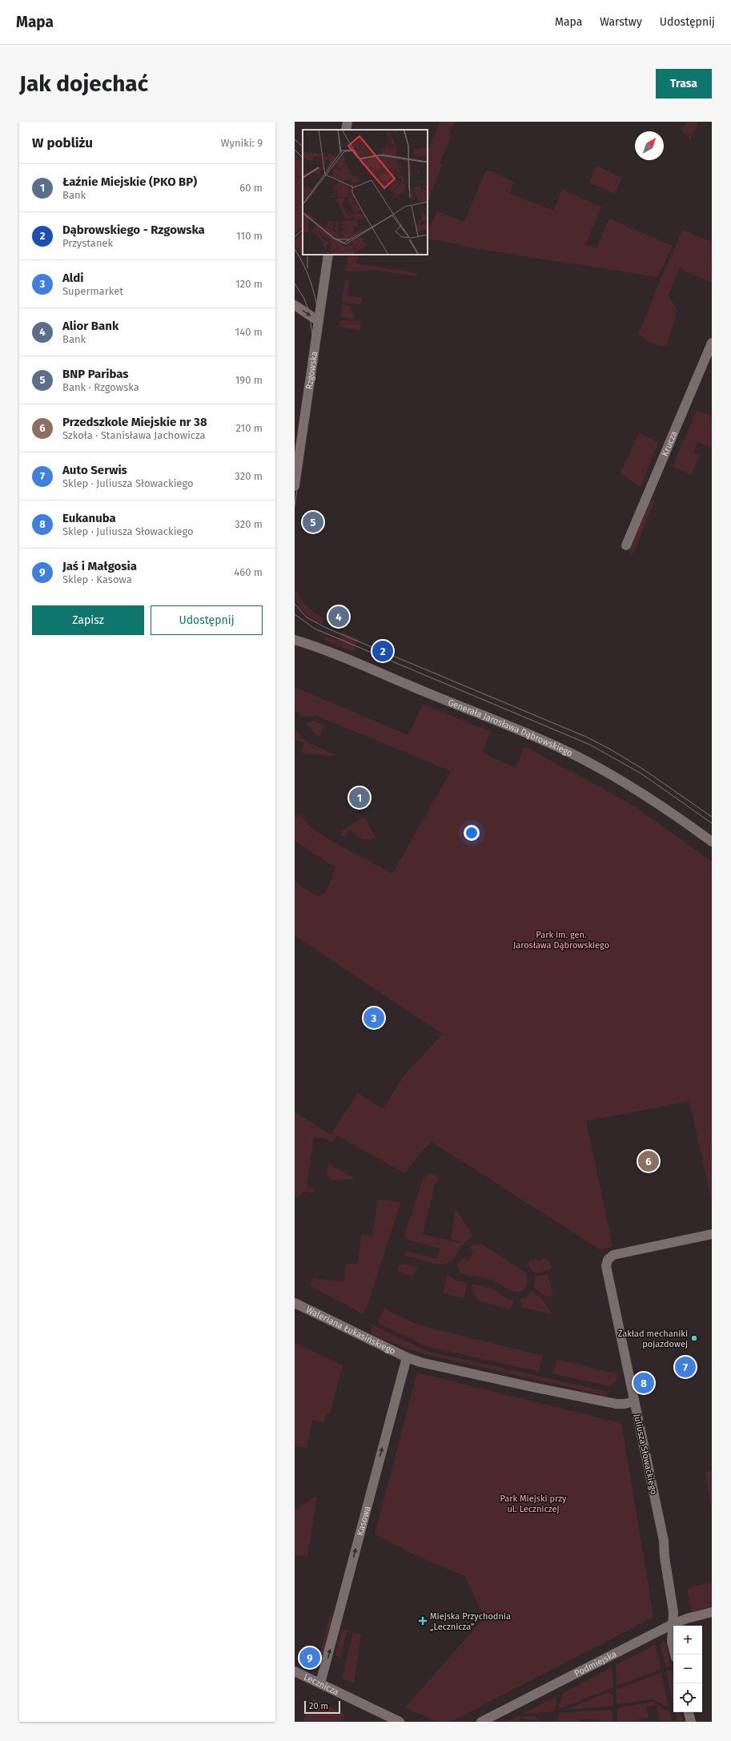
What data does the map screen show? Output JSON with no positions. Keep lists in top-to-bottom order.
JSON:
{
  "streets": {
    "street": [
      "Rzgowska",
      "Krucza",
      "Generała Jarosława Dąbrowskiego",
      "Waleriana Łukasińskiego",
      "Juliusza Słowackiego",
      "Kasowa",
      "Podmiejska",
      "Lecznicza"
    ]
  },
  "crossings": [
    ["Waleriana Łukasińskiego", "Juliusza Słowackiego"],
    ["Waleriana Łukasińskiego", "Kasowa"],
    ["Juliusza Słowackiego", "Podmiejska"],
    ["Kasowa", "Lecznicza"]
  ],
  "one_way": ["Kasowa"],
  "parks": ["Park im. gen. Jarosława Dąbrowskiego", "Park Miejski przy ul. Leczniczej"],
  "places": {
    "other": ["Zakład mechaniki pojazdowej"],
    "health": ["Miejska Przychodnia „Lecznicza”"]
  },
  "scale_bar": "20 m",
  "north": "top right",
  "page": {
    "header": "Mapa",
    "nav": ["Mapa", "Warstwy", "Udostępnij"],
    "buttons": [
      "Trasa",
      ["Zapisz", "Udostępnij"]
    ],
    "title": "Jak dojechać",
    "heading": ["W pobliżu", "Wyniki: 9"],
    "list": [
      {
        "mark": "1",
        "name": "Łaźnie Miejskie (PKO BP)",
        "note": "Bank",
        "value": "60 m"
      },
      {
        "mark": "2",
        "name": "Dąbrowskiego - Rzgowska",
        "note": "Przystanek",
        "value": "110 m"
      },
      {
        "mark": "3",
        "name": "Aldi",
        "note": "Supermarket",
        "value": "120 m"
      },
      {
        "mark": "4",
        "name": "Alior Bank",
        "note": "Bank",
        "value": "140 m"
      },
      {
        "mark": "5",
        "name": "BNP Paribas",
        "note": "Bank · Rzgowska",
        "value": "190 m"
      },
      {
        "mark": "6",
        "name": "Przedszkole Miejskie nr 38",
        "note": "Szkoła · Stanisława Jachowicza",
        "value": "210 m"
      },
      {
        "mark": "7",
        "name": "Auto Serwis",
        "note": "Sklep · Juliusza Słowackiego",
        "value": "320 m"
      },
      {
        "mark": "8",
        "name": "Eukanuba",
        "note": "Sklep · Juliusza Słowackiego",
        "value": "320 m"
      },
      {
        "mark": "9",
        "name": "Jaś i Małgosia",
        "note": "Sklep · Kasowa",
        "value": "460 m"
      }
    ],
    "pins": [
      "5",
      "4",
      "2",
      "1",
      "3",
      "6",
      "7",
      "8",
      "9"
    ],
    "map_buttons": ["+", "−"],
    "scale": "20 m"
  }
}
